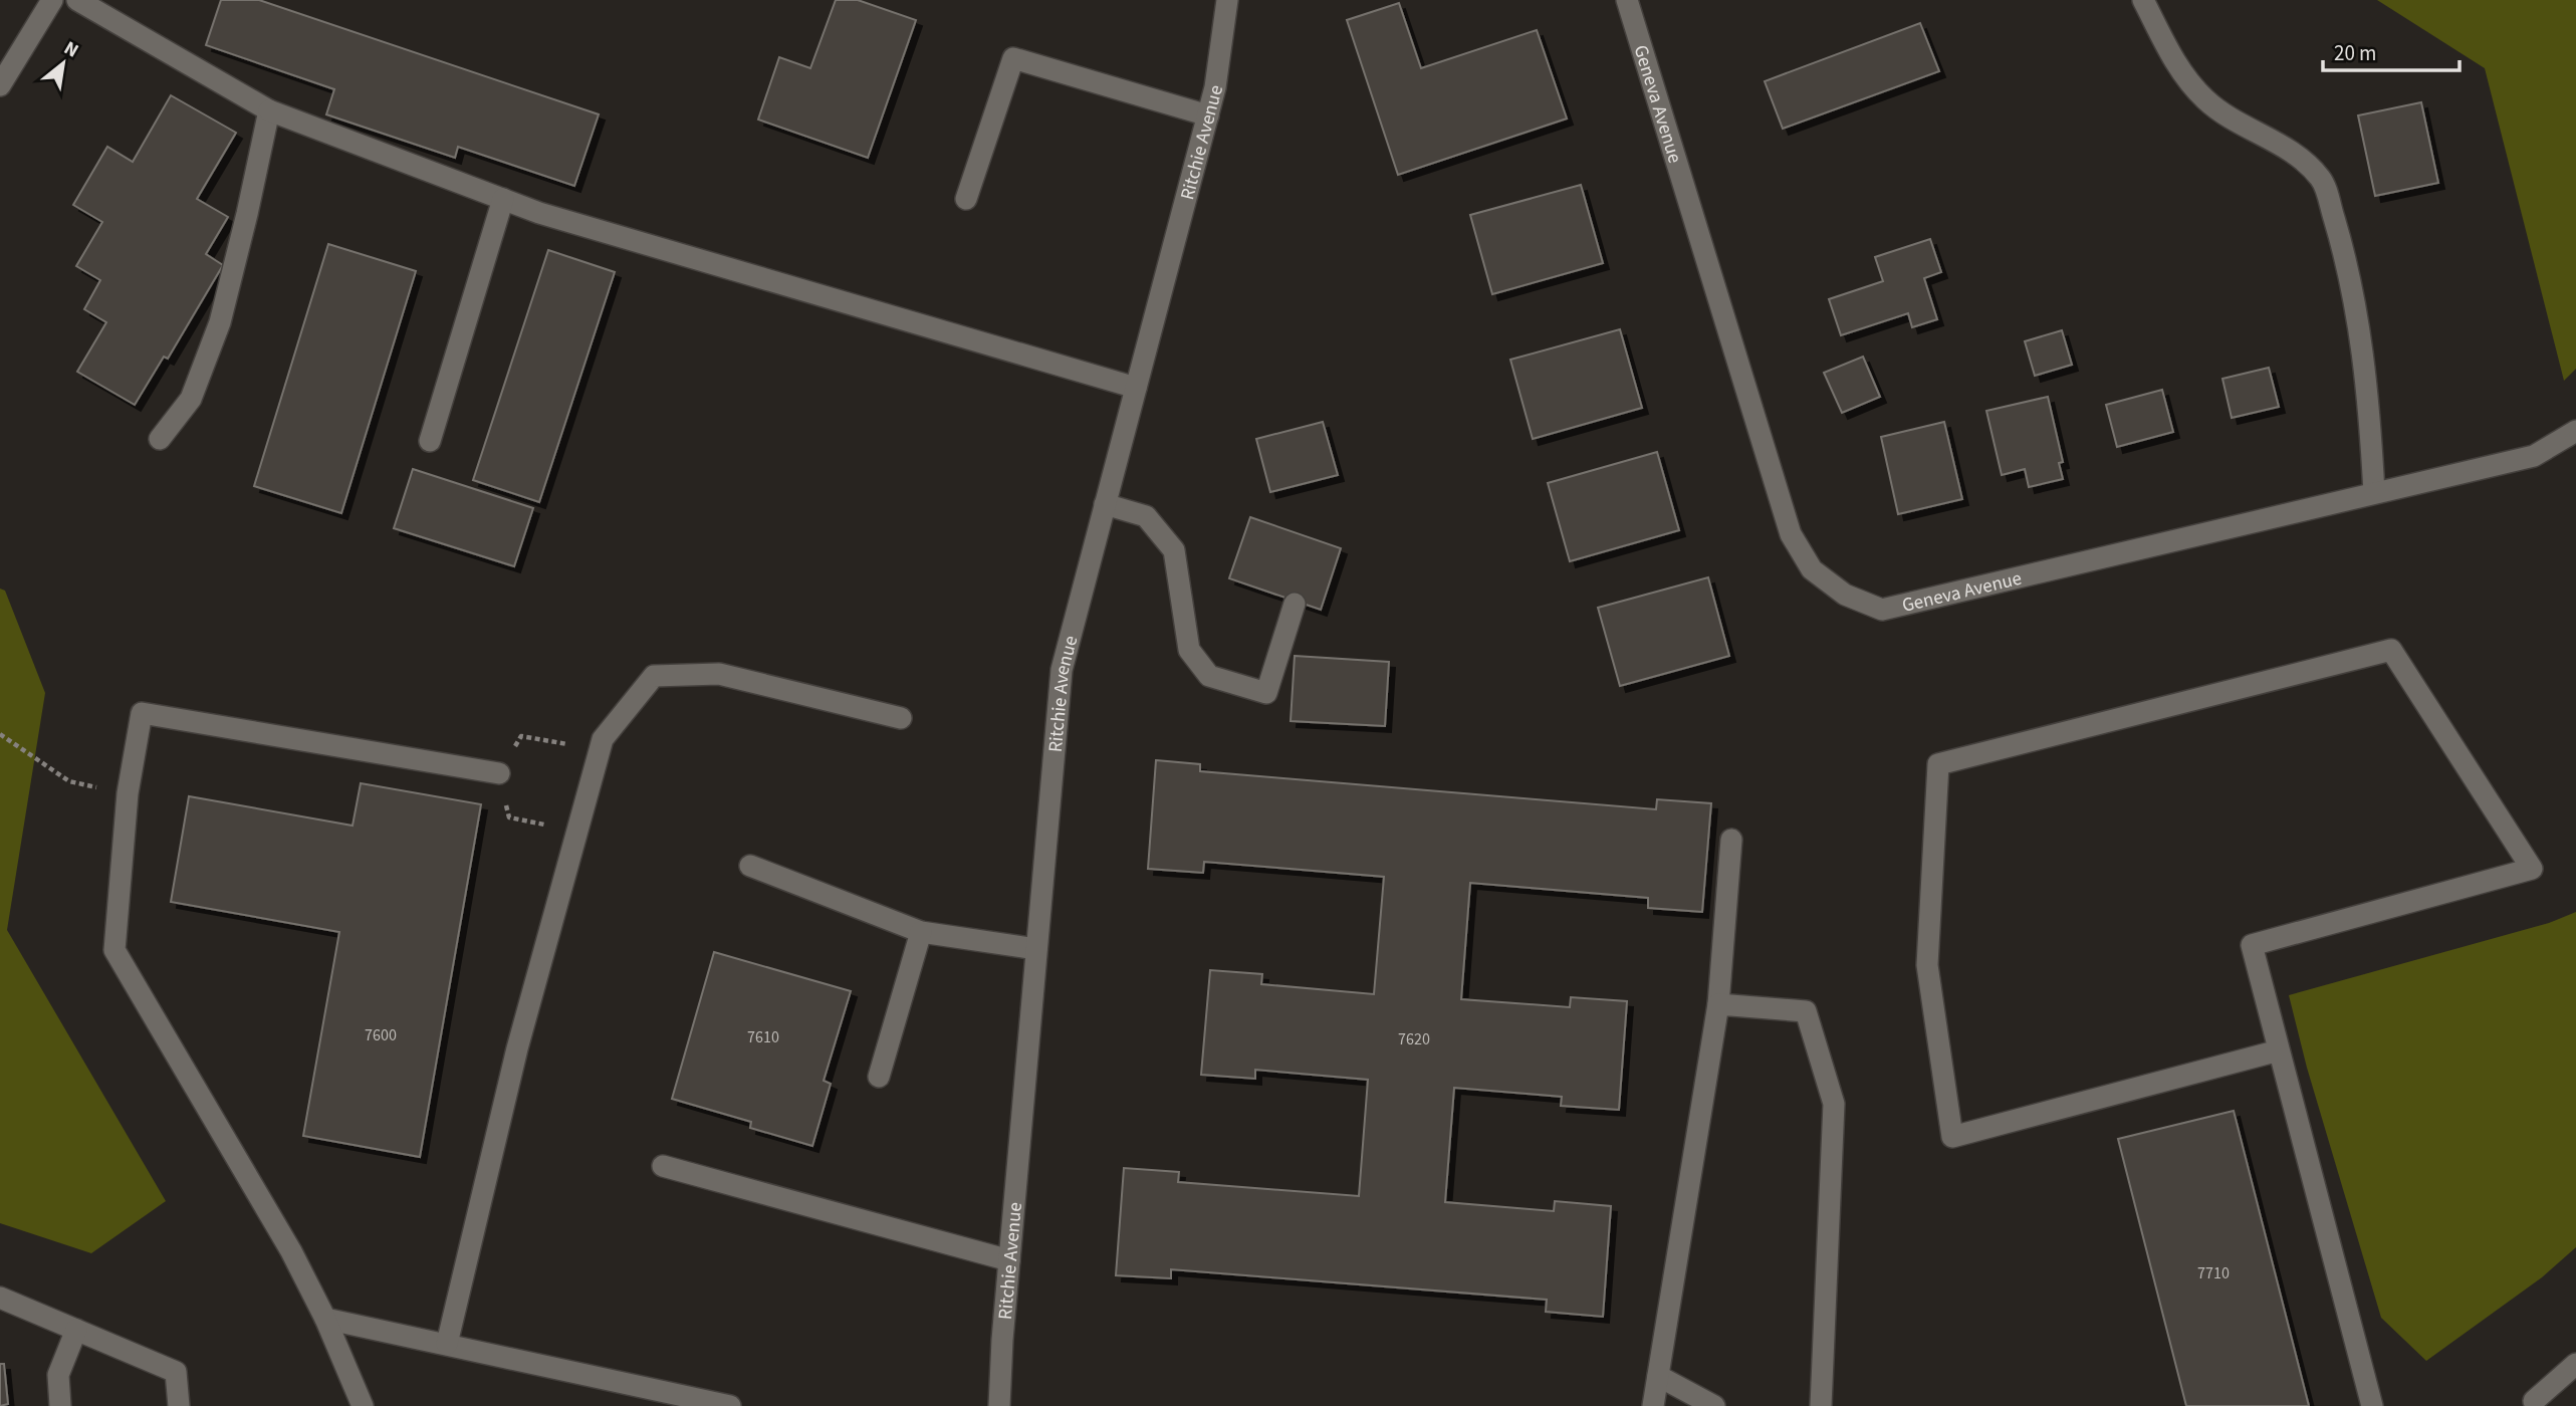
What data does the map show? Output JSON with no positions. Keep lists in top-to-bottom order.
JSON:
{
  "streets": {
    "street": ["Geneva Avenue", "Ritchie Avenue"]
  },
  "house_numbers": [
    "7600",
    "7610",
    "7620",
    "7710"
  ],
  "scale_bar": "20 m",
  "north": "top right"
}
